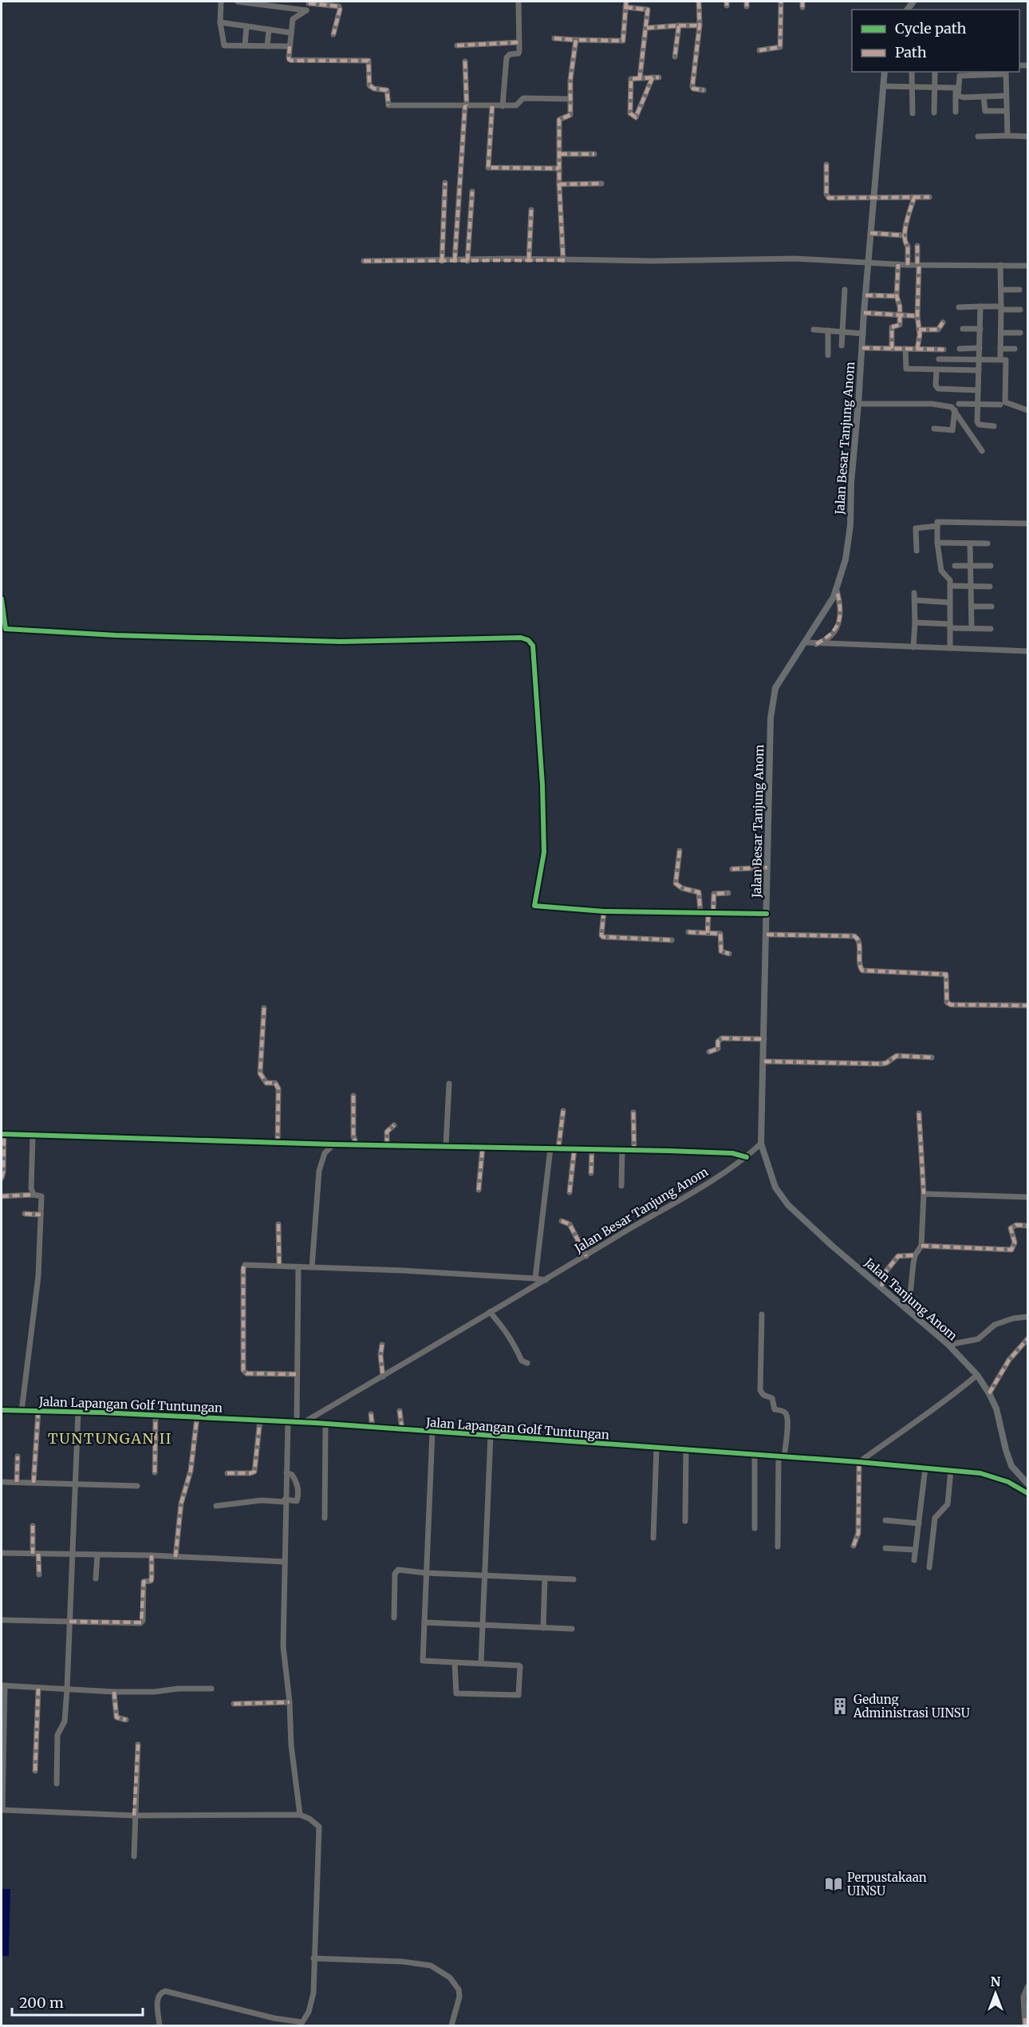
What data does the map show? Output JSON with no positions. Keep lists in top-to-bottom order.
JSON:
{
  "streets": {
    "main road": ["Jalan Besar Tanjung Anom", "Jalan Tanjung Anom"],
    "street": ["Jalan Lapangan Golf Tuntungan"]
  },
  "crossings": [
    ["Jalan Besar Tanjung Anom", "Jalan Tanjung Anom"],
    ["Jalan Besar Tanjung Anom", "Jalan Lapangan Golf Tuntungan"]
  ],
  "districts": ["TUNTUNGAN II"],
  "places": {
    "building": ["Gedung Administrasi UINSU"],
    "library": ["Perpustakaan UINSU"]
  },
  "legend": ["Cycle path", "Path"],
  "scale_bar": "200 m",
  "north": "top"
}
